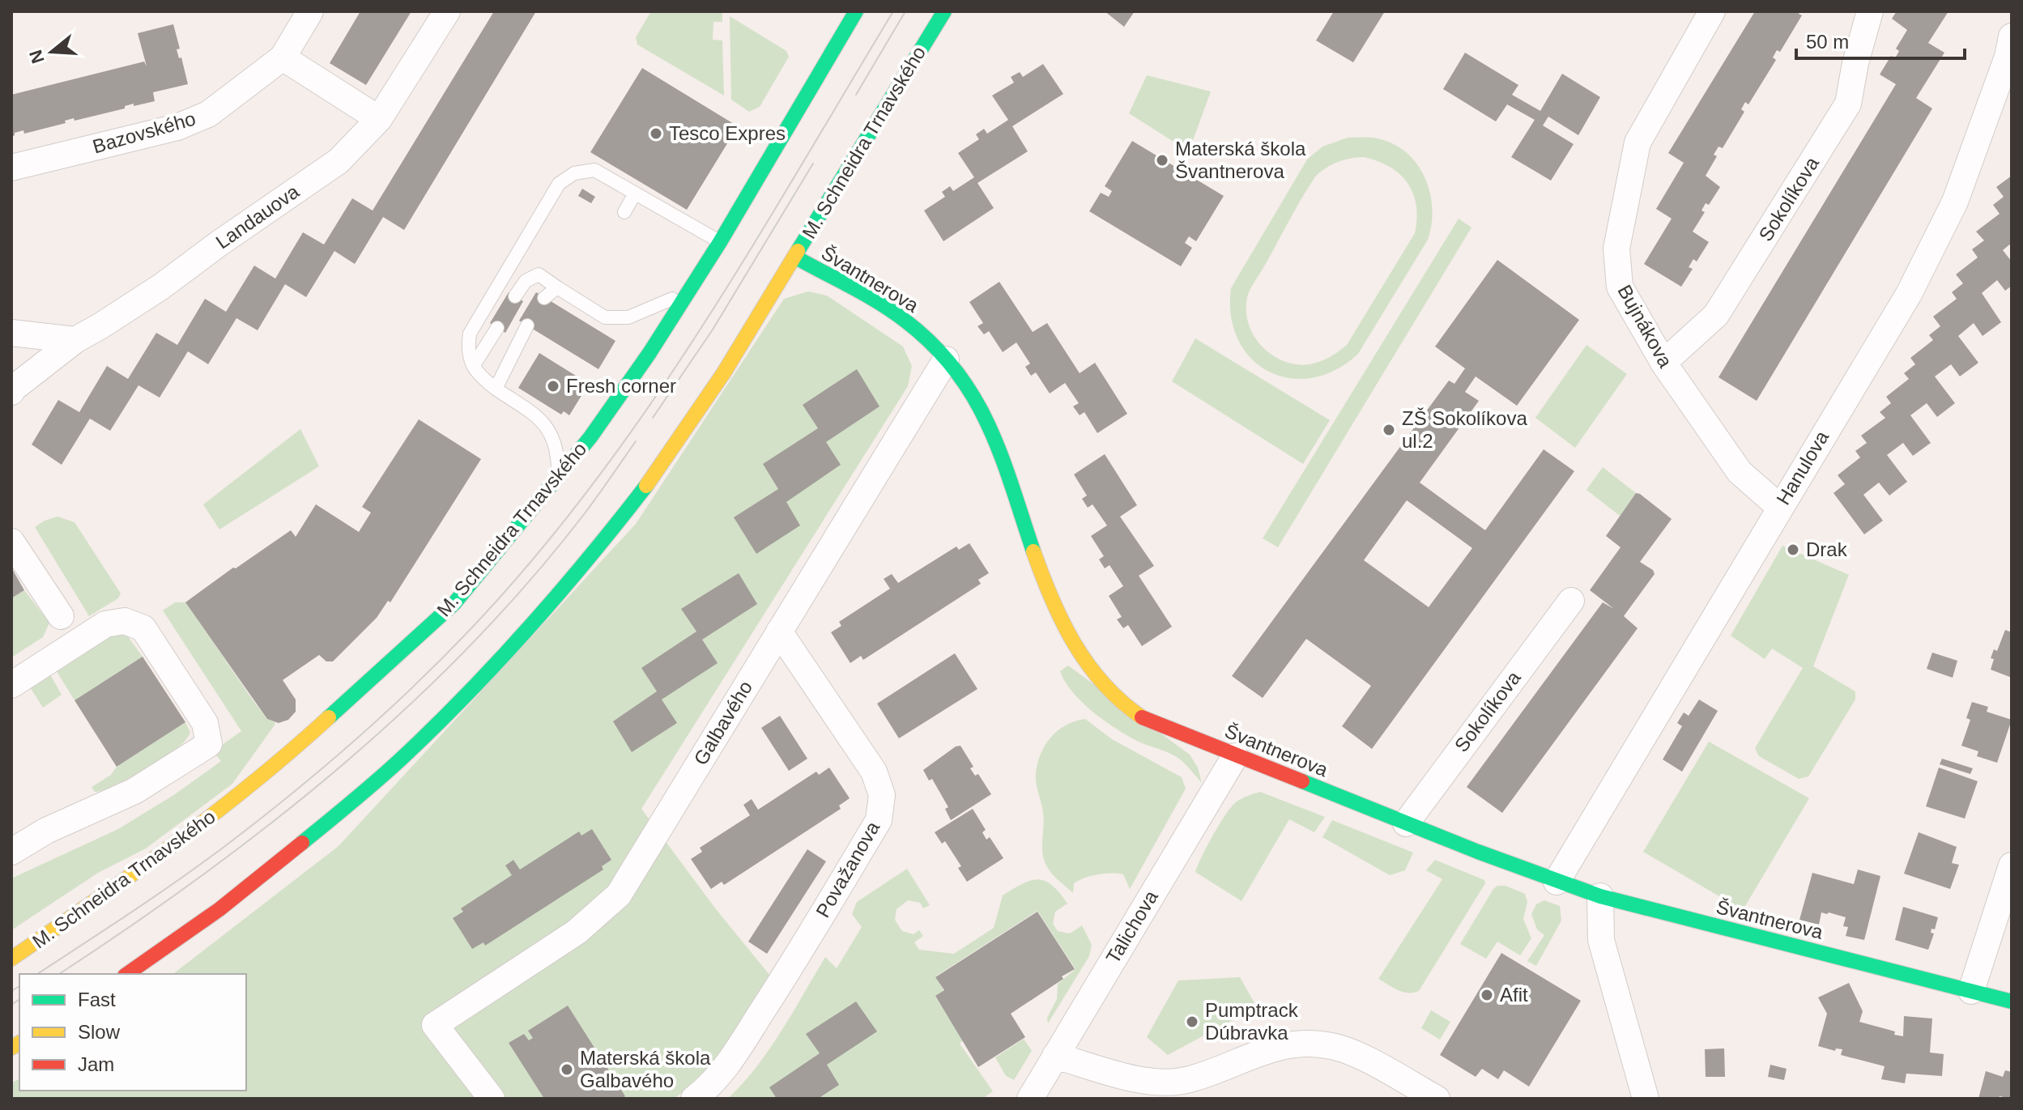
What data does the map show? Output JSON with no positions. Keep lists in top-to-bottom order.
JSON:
{
  "streets": {
    "main road": ["M. Schneidra Trnavského", "Švantnerova"],
    "street": [
      "Bazovského",
      "Sokolíkova",
      "Landauova",
      "Bujnákova",
      "Hanulova",
      "Galbavého",
      "Považanova",
      "Talichova"
    ]
  },
  "crossings": [
    ["M. Schneidra Trnavského", "Švantnerova"],
    ["Sokolíkova", "Švantnerova"],
    ["Sokolíkova", "Bujnákova"],
    ["Švantnerova", "Hanulova"],
    ["Švantnerova", "Galbavého"],
    ["Švantnerova", "Talichova"],
    ["Bujnákova", "Hanulova"],
    ["Galbavého", "Považanova"]
  ],
  "places": [
    "Tesco Expres",
    "Materská škola Švantnerova",
    "Fresh corner",
    "ZŠ Sokolíkova ul.2",
    "Drak",
    "Afit",
    "Pumptrack Dúbravka",
    "Materská škola Galbavého"
  ],
  "legend": ["Fast", "Slow", "Jam"],
  "scale_bar": "50 m",
  "north": "left"
}
